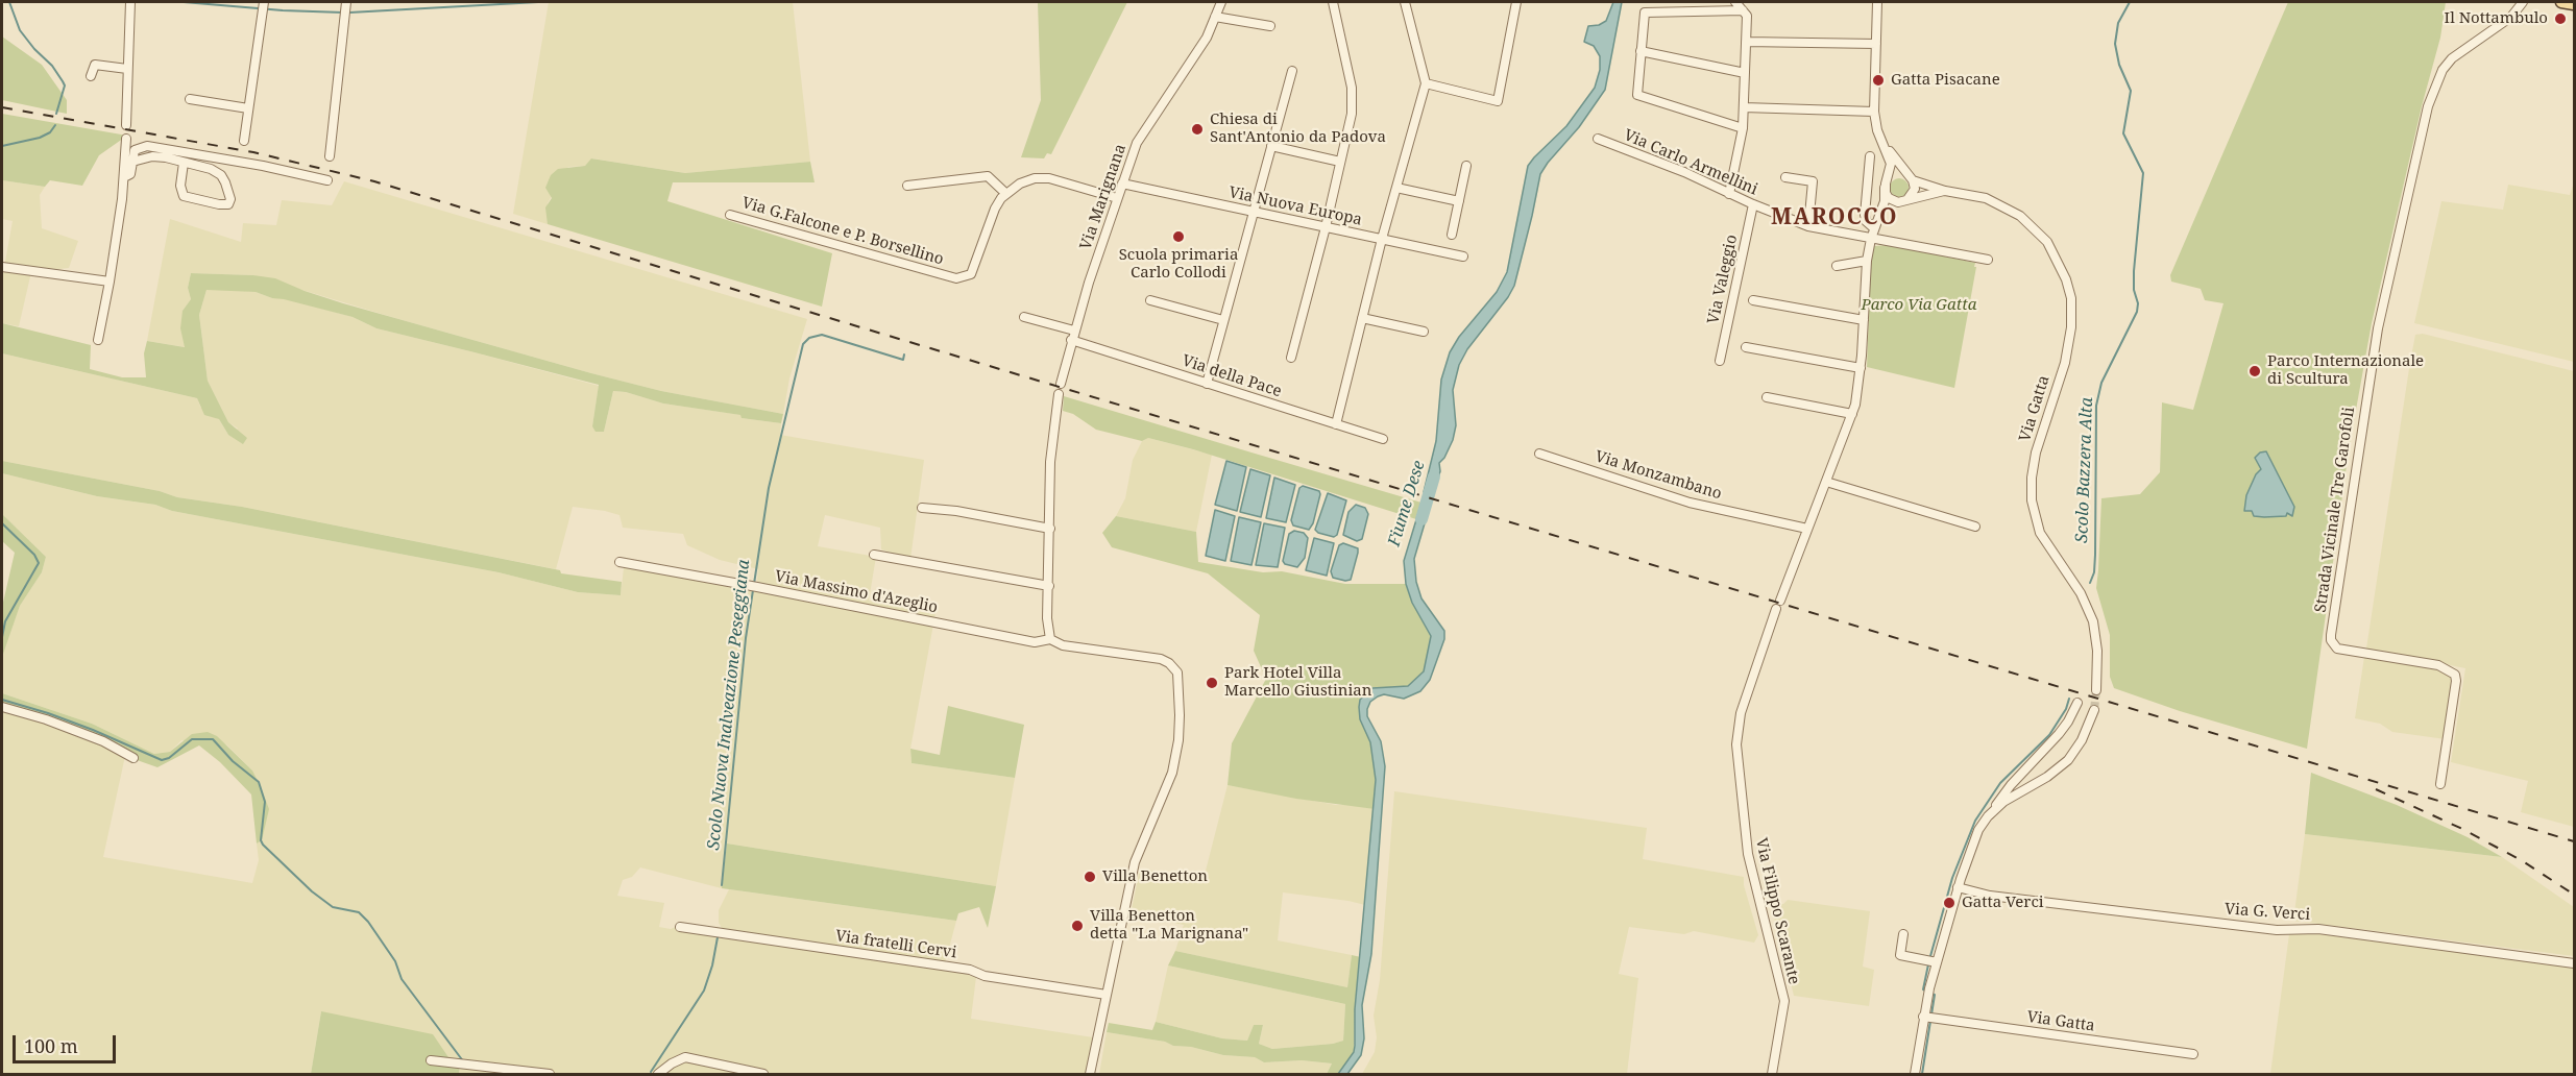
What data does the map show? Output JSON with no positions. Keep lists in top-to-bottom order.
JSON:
{
  "streets": {
    "street": [
      "Via Carlo Armellini",
      "Via Marignana",
      "Via Nuova Europa",
      "Via G.Falcone e P. Borsellino",
      "Via Valeggio",
      "Via della Pace",
      "Via Gatta",
      "Via Monzambano",
      "Strada Vicinale Tre Garofoli",
      "Via Massimo d'Azeglio",
      "Via Filippo Scarante",
      "Via G. Verci",
      "Via fratelli Cervi"
    ]
  },
  "crossings": [
    ["Via Carlo Armellini", "Via Valeggio"],
    ["Via Carlo Armellini", "Via Filippo Scarante"],
    ["Via Marignana", "Via Nuova Europa"],
    ["Via Marignana", "Via G.Falcone e P. Borsellino"],
    ["Via Marignana", "Via della Pace"],
    ["Via Gatta", "Via Filippo Scarante"],
    ["Via Monzambano", "Via Filippo Scarante"]
  ],
  "districts": ["MAROCCO"],
  "water": ["Scolo Bazzera Alta", "Fiume Dese", "Scolo Nuova Inalveazione Peseggiana"],
  "parks": ["Parco Via Gatta"],
  "places": [
    "Il Nottambulo",
    "Gatta Pisacane",
    "Chiesa di Sant'Antonio da Padova",
    "Scuola primaria Carlo Collodi",
    "Parco Internazionale di Scultura",
    "Park Hotel Villa Marcello Giustinian",
    "Villa Benetton",
    "Gatta Verci",
    "Villa Benetton detta \"La Marignana\""
  ],
  "scale_bar": "100 m"
}
